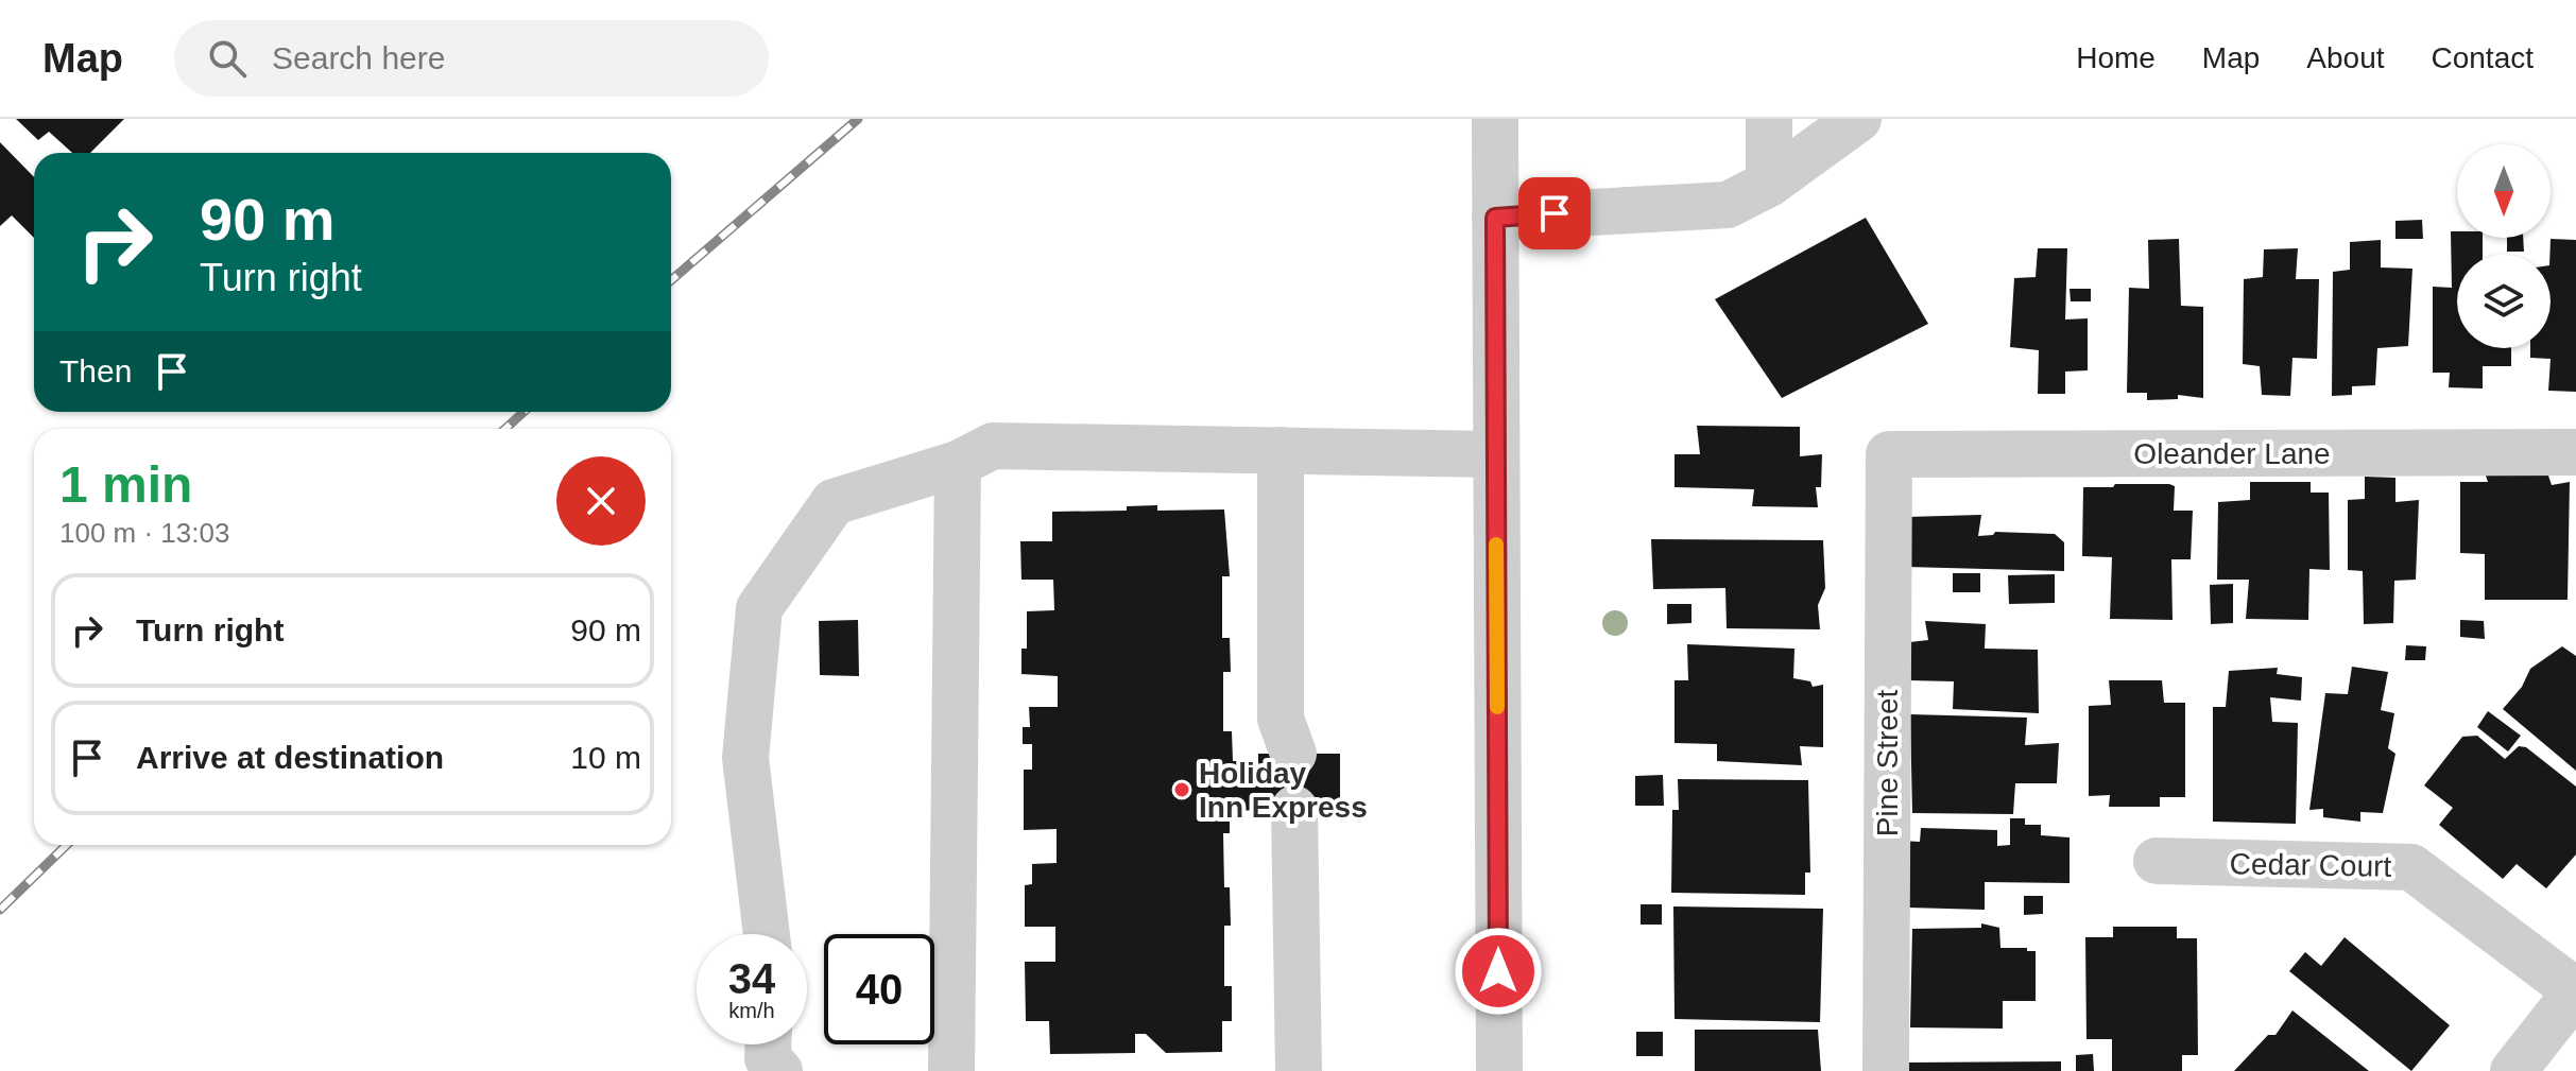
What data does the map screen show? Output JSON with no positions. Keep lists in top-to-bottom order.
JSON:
{
  "streets": {
    "street": ["Oleander Lane", "Pine Street", "Cedar Court"]
  },
  "crossings": [
    ["Oleander Lane", "Pine Street"]
  ],
  "places": ["Holiday Inn Express"],
  "north": "bottom",
  "page": {
    "header": "Map",
    "search": "Search here",
    "nav": [
      "Home",
      "Map",
      "About",
      "Contact"
    ],
    "turn": ["90 m", "Turn right"],
    "then": "Then",
    "heading": ["1 min", "100 m · 13:03"],
    "list": [
      {
        "name": "Turn right",
        "value": "90 m"
      },
      {
        "name": "Arrive at destination",
        "value": "10 m"
      }
    ],
    "speed": "34 km/h",
    "limit": "40"
  }
}
